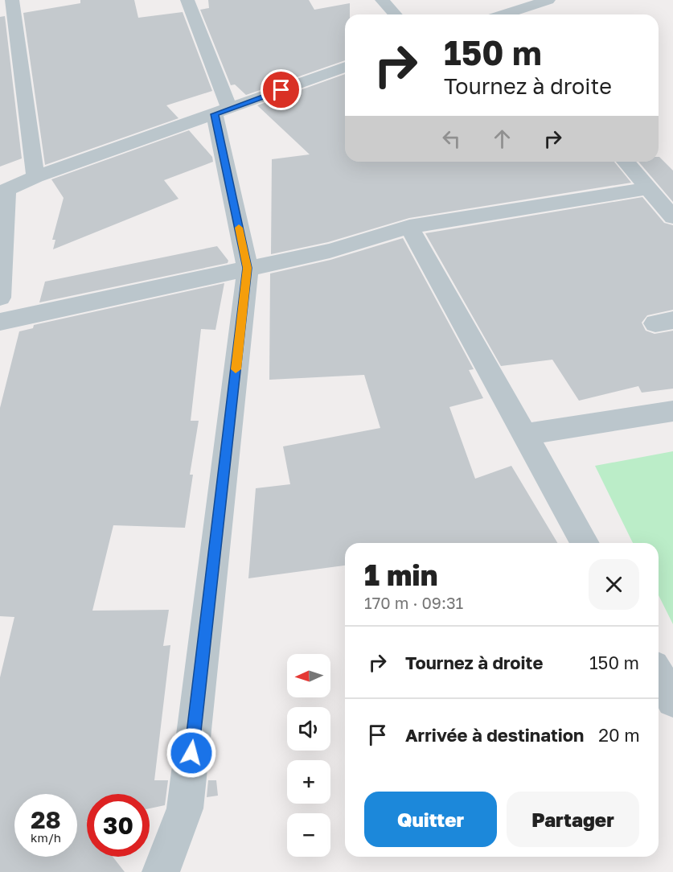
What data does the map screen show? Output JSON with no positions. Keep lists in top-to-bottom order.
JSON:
{
  "north": "left",
  "page": {
    "turn": ["150 m", "Tournez à droite"],
    "heading": ["1 min", "170 m · 09:31"],
    "list": [
      {
        "name": "Tournez à droite",
        "value": "150 m"
      },
      {
        "name": "Arrivée à destination",
        "value": "20 m"
      }
    ],
    "map_buttons": ["+", "−"],
    "buttons": ["Quitter", "Partager"],
    "speed": "28 km/h",
    "limit": "30"
  }
}
